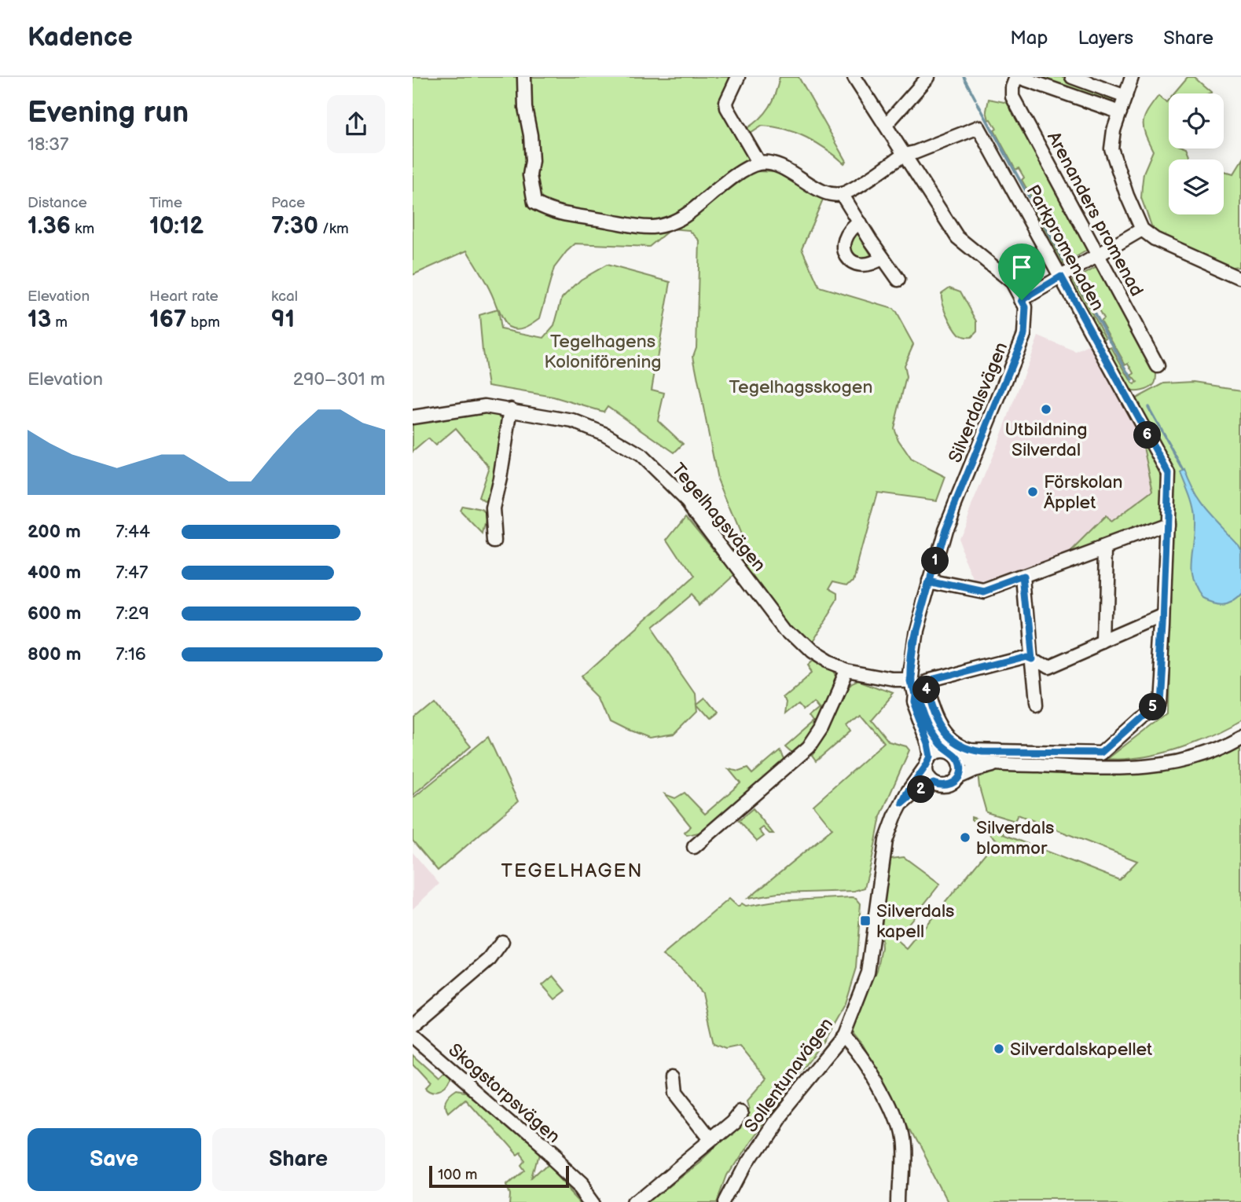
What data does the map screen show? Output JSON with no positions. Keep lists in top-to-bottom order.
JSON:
{
  "streets": {
    "street": [
      "Arenanders promenad",
      "Parkpromenaden",
      "Silverdalsvägen",
      "Tegelhagsvägen",
      "Sollentunavägen",
      "Skogstorpsvägen"
    ]
  },
  "crossings": [
    ["Parkpromenaden", "Silverdalsvägen"],
    ["Silverdalsvägen", "Tegelhagsvägen"],
    ["Silverdalsvägen", "Sollentunavägen"]
  ],
  "districts": ["TEGELHAGEN"],
  "parks": ["Tegelhagens Koloniförening", "Tegelhagsskogen"],
  "places": {
    "other": [
      "Utbildning Silverdal",
      "Förskolan Äpplet",
      "Silverdals blommor",
      "Silverdalskapellet"
    ],
    "transit": ["Silverdals kapell"]
  },
  "scale_bar": "100 m",
  "page": {
    "header": "Kadence",
    "nav": ["Map", "Layers", "Share"],
    "heading": ["Evening run", "18:37"],
    "stats": [
      ["Distance", "1.36 km"],
      ["Time", "10:12"],
      ["Pace", "7:30 /km"],
      ["Elevation", "13 m"],
      ["Heart rate", "167 bpm"],
      ["kcal", "91"]
    ],
    "chart": ["Elevation", "290–301 m"],
    "pins": [
      "6",
      "1",
      "4",
      "5",
      "2"
    ],
    "list": [
      {
        "name": "200 m",
        "note": "7:44"
      },
      {
        "name": "400 m",
        "note": "7:47"
      },
      {
        "name": "600 m",
        "note": "7:29"
      },
      {
        "name": "800 m",
        "note": "7:16"
      }
    ],
    "buttons": ["Save", "Share"],
    "scale": "100 m"
  }
}
